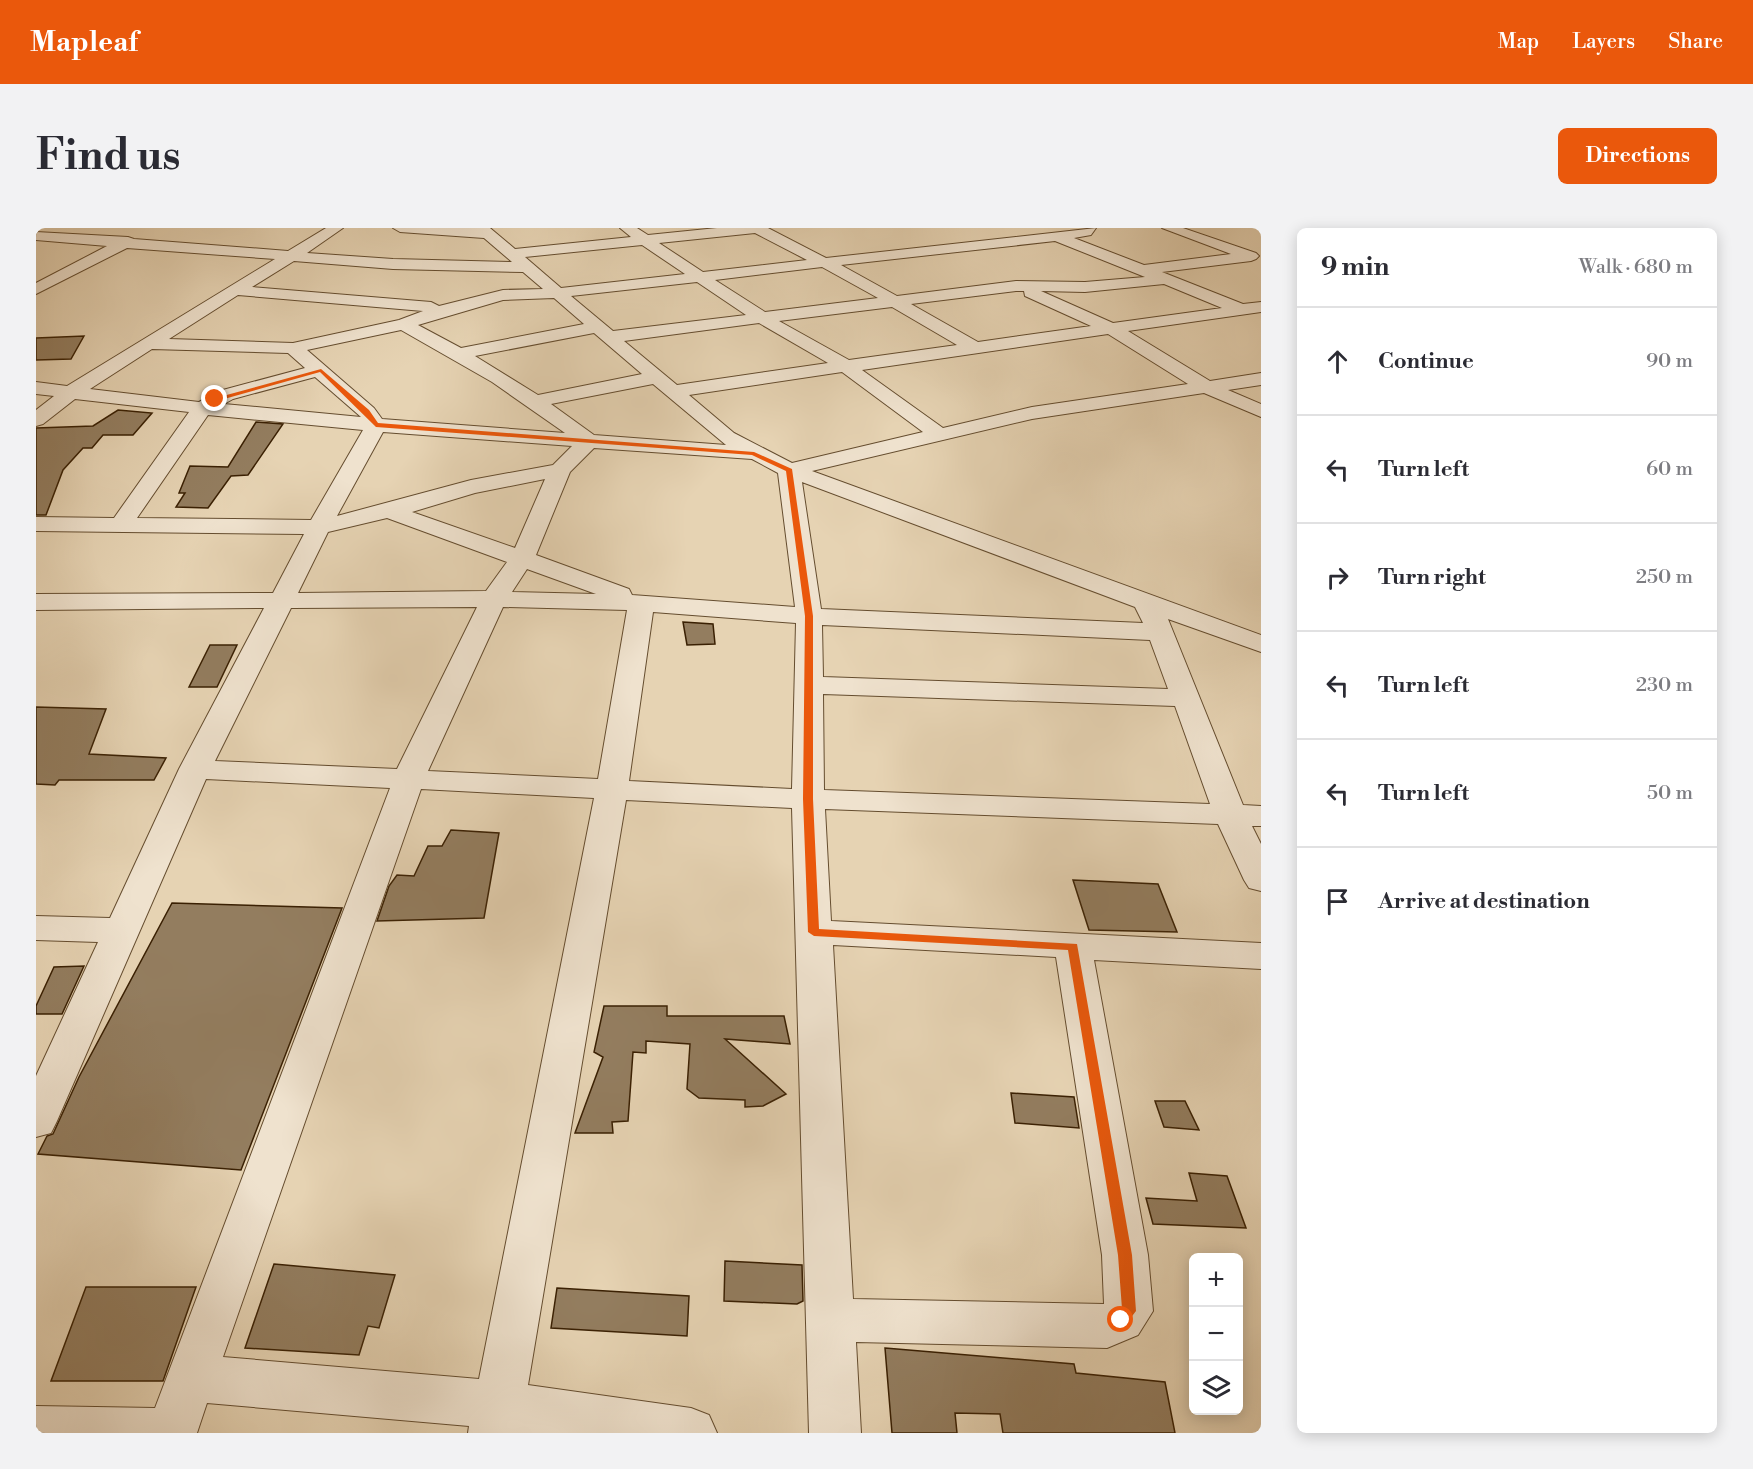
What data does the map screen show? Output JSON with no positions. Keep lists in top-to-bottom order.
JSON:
{
  "page": {
    "header": "Mapleaf",
    "nav": ["Map", "Layers", "Share"],
    "buttons": "Directions",
    "title": "Find us",
    "heading": ["9 min", "Walk · 680 m"],
    "list": [
      ["Continue", "90 m"],
      ["Turn left", "60 m"],
      ["Turn right", "250 m"],
      ["Turn left", "230 m"],
      ["Turn left", "50 m"],
      "Arrive at destination"
    ],
    "map_buttons": ["+", "−"]
  }
}
